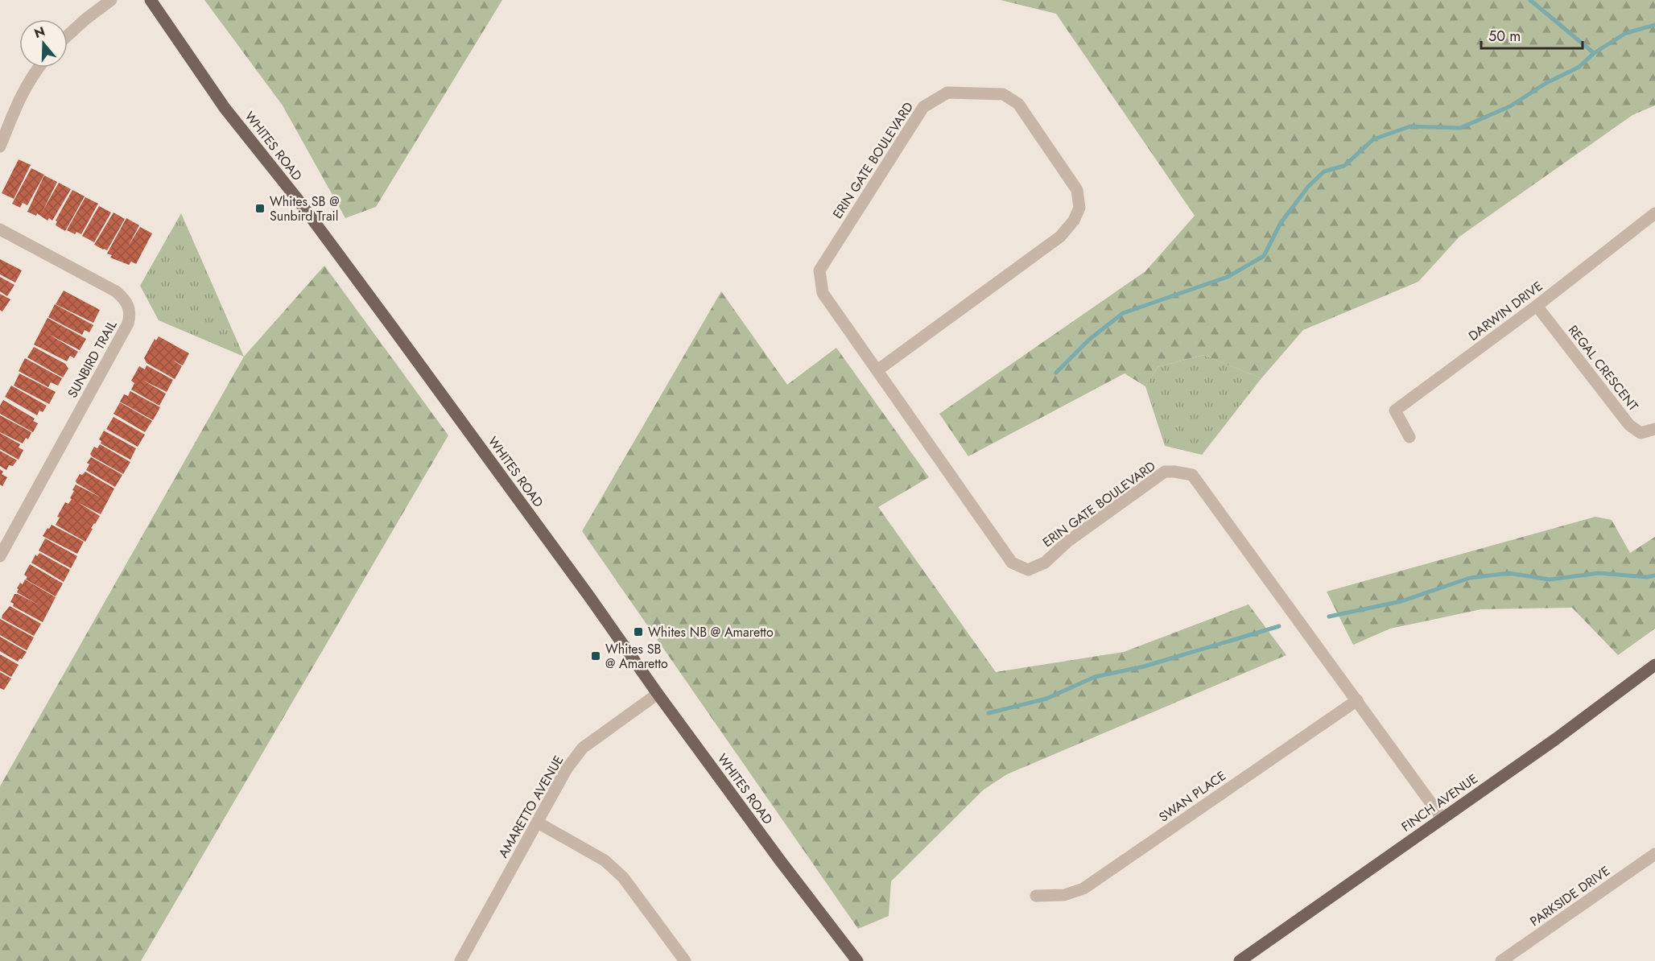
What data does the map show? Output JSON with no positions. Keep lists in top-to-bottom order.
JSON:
{
  "streets": {
    "main road": ["WHITES ROAD", "FINCH AVENUE"],
    "street": [
      "ERIN GATE BOULEVARD",
      "DARWIN DRIVE",
      "SUNBIRD TRAIL",
      "REGAL CRESCENT",
      "SWAN PLACE",
      "AMARETTO AVENUE",
      "PARKSIDE DRIVE"
    ]
  },
  "crossings": [
    ["WHITES ROAD", "AMARETTO AVENUE"],
    ["ERIN GATE BOULEVARD", "SWAN PLACE"],
    ["ERIN GATE BOULEVARD", "FINCH AVENUE"],
    ["DARWIN DRIVE", "REGAL CRESCENT"]
  ],
  "places": {
    "transit": ["Whites SB @ Sunbird Trail", "Whites NB @ Amaretto", "Whites SB @ Amaretto"]
  },
  "scale_bar": "50 m",
  "north": "top"
}
